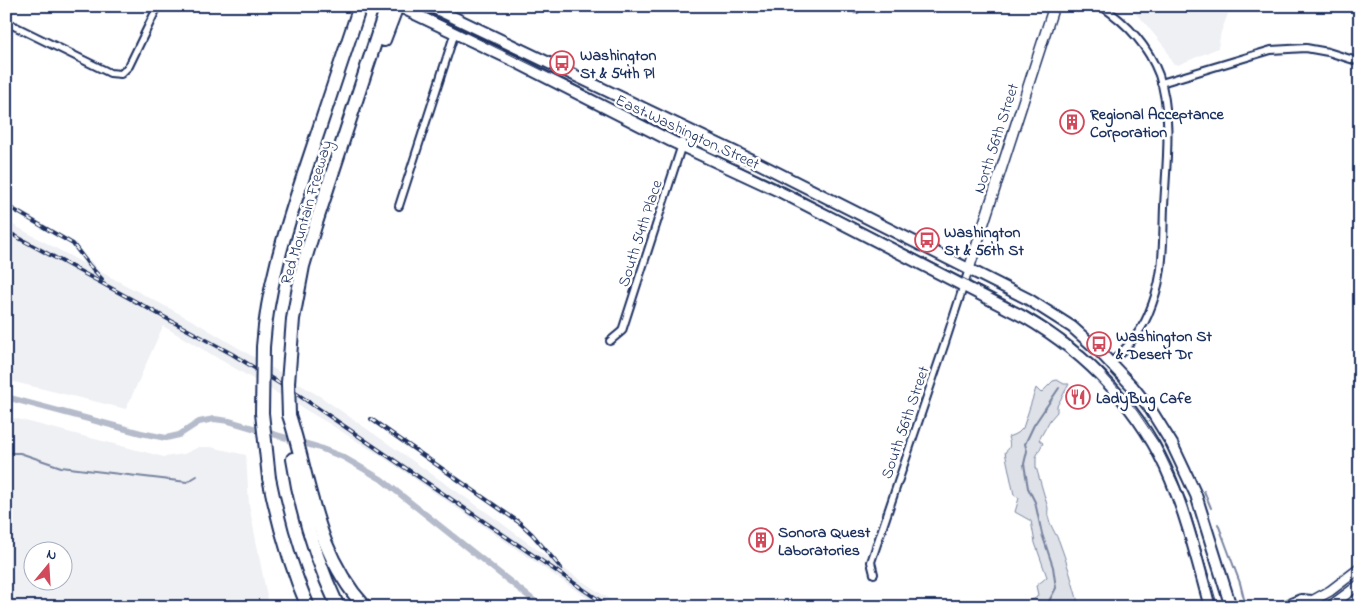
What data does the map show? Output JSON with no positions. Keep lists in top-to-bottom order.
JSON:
{
  "streets": {
    "highway": ["Red Mountain Freeway"],
    "main road": ["East Washington Street"],
    "street": ["North 56th Street", "South 54th Place", "South 56th Street"]
  },
  "crossings": [
    ["East Washington Street", "North 56th Street"],
    ["East Washington Street", "South 54th Place"],
    ["East Washington Street", "South 56th Street"],
    ["North 56th Street", "South 56th Street"]
  ],
  "places": {
    "bus stop": ["Washington St & 54th Pl", "Washington St & 56th St", "Washington St & Desert Dr"],
    "building": ["Regional Acceptance Corporation", "Sonora Quest Laboratories"],
    "restaurant": ["LadyBug Cafe"]
  },
  "north": "top"
}
